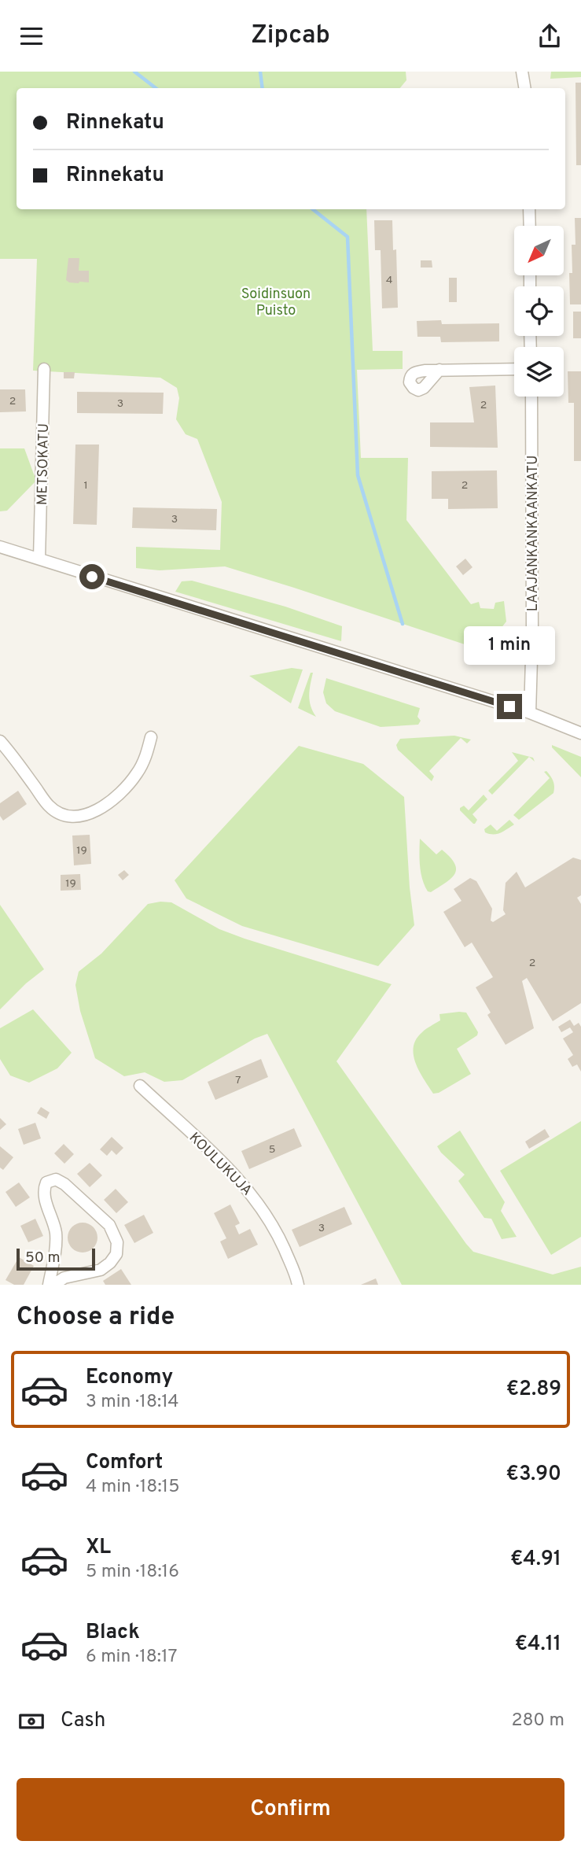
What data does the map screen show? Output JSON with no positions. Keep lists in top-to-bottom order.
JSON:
{
  "streets": {
    "street": ["METSOKATU", "LAAJANKANKAANKATU", "KOULUKUJA"]
  },
  "parks": ["Soidinsuon Puisto"],
  "house_numbers": [
    "4",
    "2",
    "3",
    "2",
    "1",
    "2",
    "3",
    "19",
    "19",
    "2",
    "7",
    "5",
    "3"
  ],
  "scale_bar": "50 m",
  "north": "bottom left",
  "page": {
    "header": "Zipcab",
    "banner": ["Rinnekatu", "Rinnekatu"],
    "bubble": "1 min",
    "scale": "50 m",
    "heading": "Choose a ride",
    "list": [
      {
        "name": "Economy",
        "note": "3 min · 18:14",
        "value": "€2.89"
      },
      {
        "name": "Comfort",
        "note": "4 min · 18:15",
        "value": "€3.90"
      },
      {
        "name": "XL",
        "note": "5 min · 18:16",
        "value": "€4.91"
      },
      {
        "name": "Black",
        "note": "6 min · 18:17",
        "value": "€4.11"
      }
    ],
    "pay": ["Cash", "280 m"],
    "buttons": "Confirm"
  }
}
